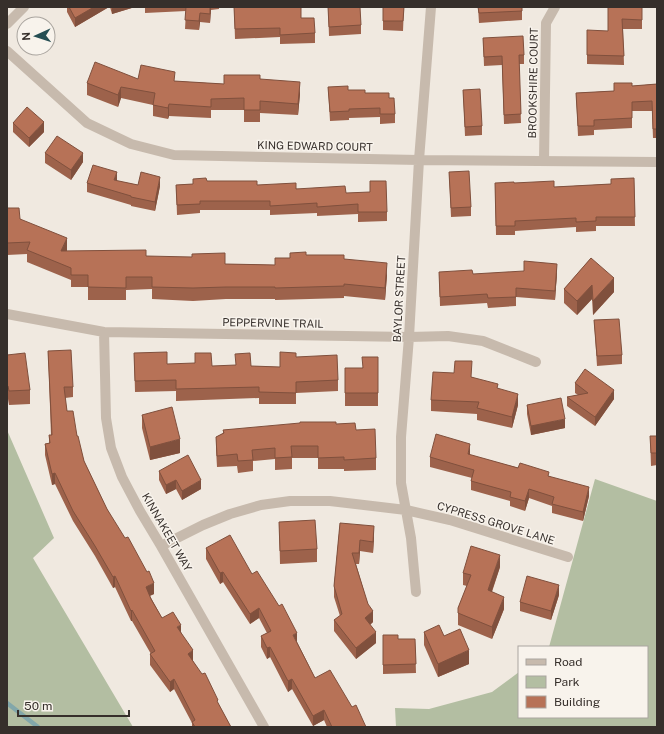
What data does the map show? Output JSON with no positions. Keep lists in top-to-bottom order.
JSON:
{
  "streets": {
    "street": [
      "BROOKSHIRE COURT",
      "KING EDWARD COURT",
      "BAYLOR STREET",
      "PEPPERVINE TRAIL",
      "CYPRESS GROVE LANE",
      "KINNAKEET WAY"
    ]
  },
  "crossings": [
    ["BROOKSHIRE COURT", "KING EDWARD COURT"],
    ["KING EDWARD COURT", "BAYLOR STREET"],
    ["BAYLOR STREET", "PEPPERVINE TRAIL"],
    ["BAYLOR STREET", "CYPRESS GROVE LANE"],
    ["PEPPERVINE TRAIL", "KINNAKEET WAY"],
    ["CYPRESS GROVE LANE", "KINNAKEET WAY"]
  ],
  "legend": ["Road", "Park", "Building"],
  "scale_bar": "50 m",
  "north": "left"
}
